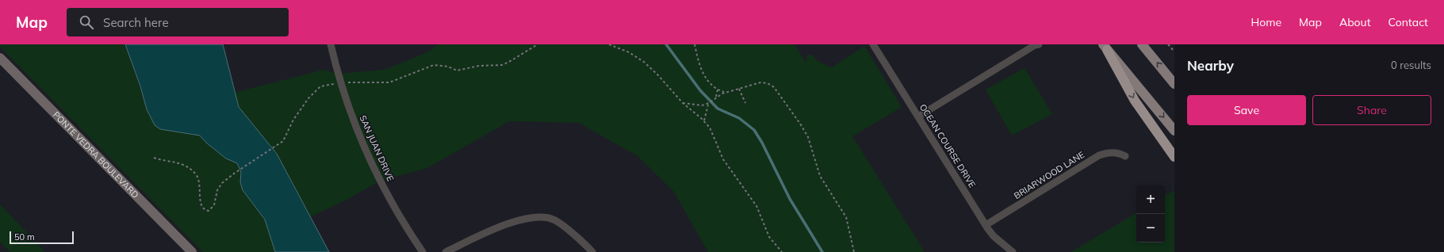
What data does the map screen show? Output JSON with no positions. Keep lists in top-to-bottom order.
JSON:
{
  "streets": {
    "street": [
      "OCEAN COURSE DRIVE",
      "SAN JUAN DRIVE",
      "PONTE VEDRA BOULEVARD",
      "BRIARWOOD LANE"
    ]
  },
  "crossings": [
    ["OCEAN COURSE DRIVE", "BRIARWOOD LANE"]
  ],
  "scale_bar": "50 m",
  "page": {
    "header": "Map",
    "search": "Search here",
    "nav": [
      "Home",
      "Map",
      "About",
      "Contact"
    ],
    "heading": ["Nearby", "0 results"],
    "buttons": ["Save", "Share"],
    "map_buttons": ["+", "−"],
    "scale": "50 m"
  }
}
